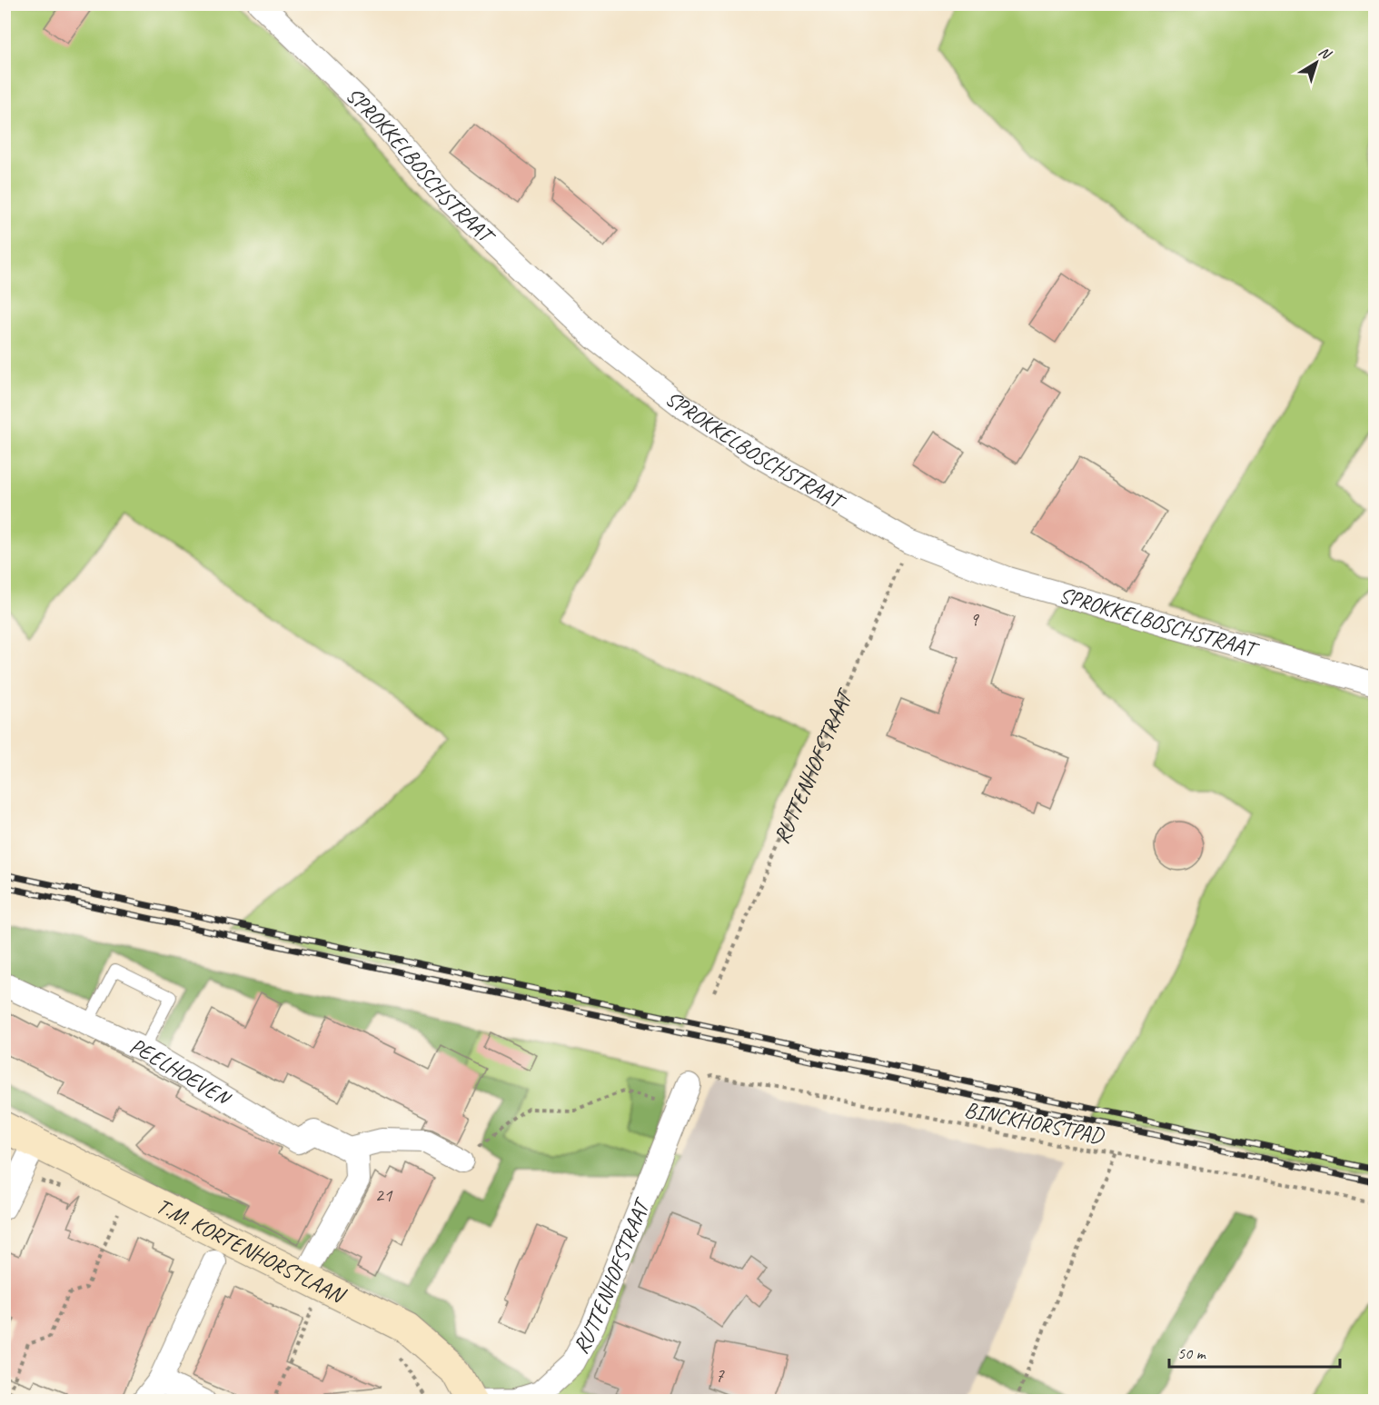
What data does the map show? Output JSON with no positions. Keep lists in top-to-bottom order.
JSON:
{
  "streets": {
    "street": [
      "SPROKKELBOSCHSTRAAT",
      "RUTTENHOFSTRAAT",
      "PEELHOEVEN",
      "T.M. KORTENHORSTLAAN"
    ],
    "path": ["BINCKHORSTPAD"]
  },
  "crossings": [
    ["SPROKKELBOSCHSTRAAT", "RUTTENHOFSTRAAT"],
    ["RUTTENHOFSTRAAT", "BINCKHORSTPAD"],
    ["RUTTENHOFSTRAAT", "T.M. KORTENHORSTLAAN"]
  ],
  "house_numbers": ["9", "21", "7"],
  "scale_bar": "50 m",
  "north": "top right"
}
